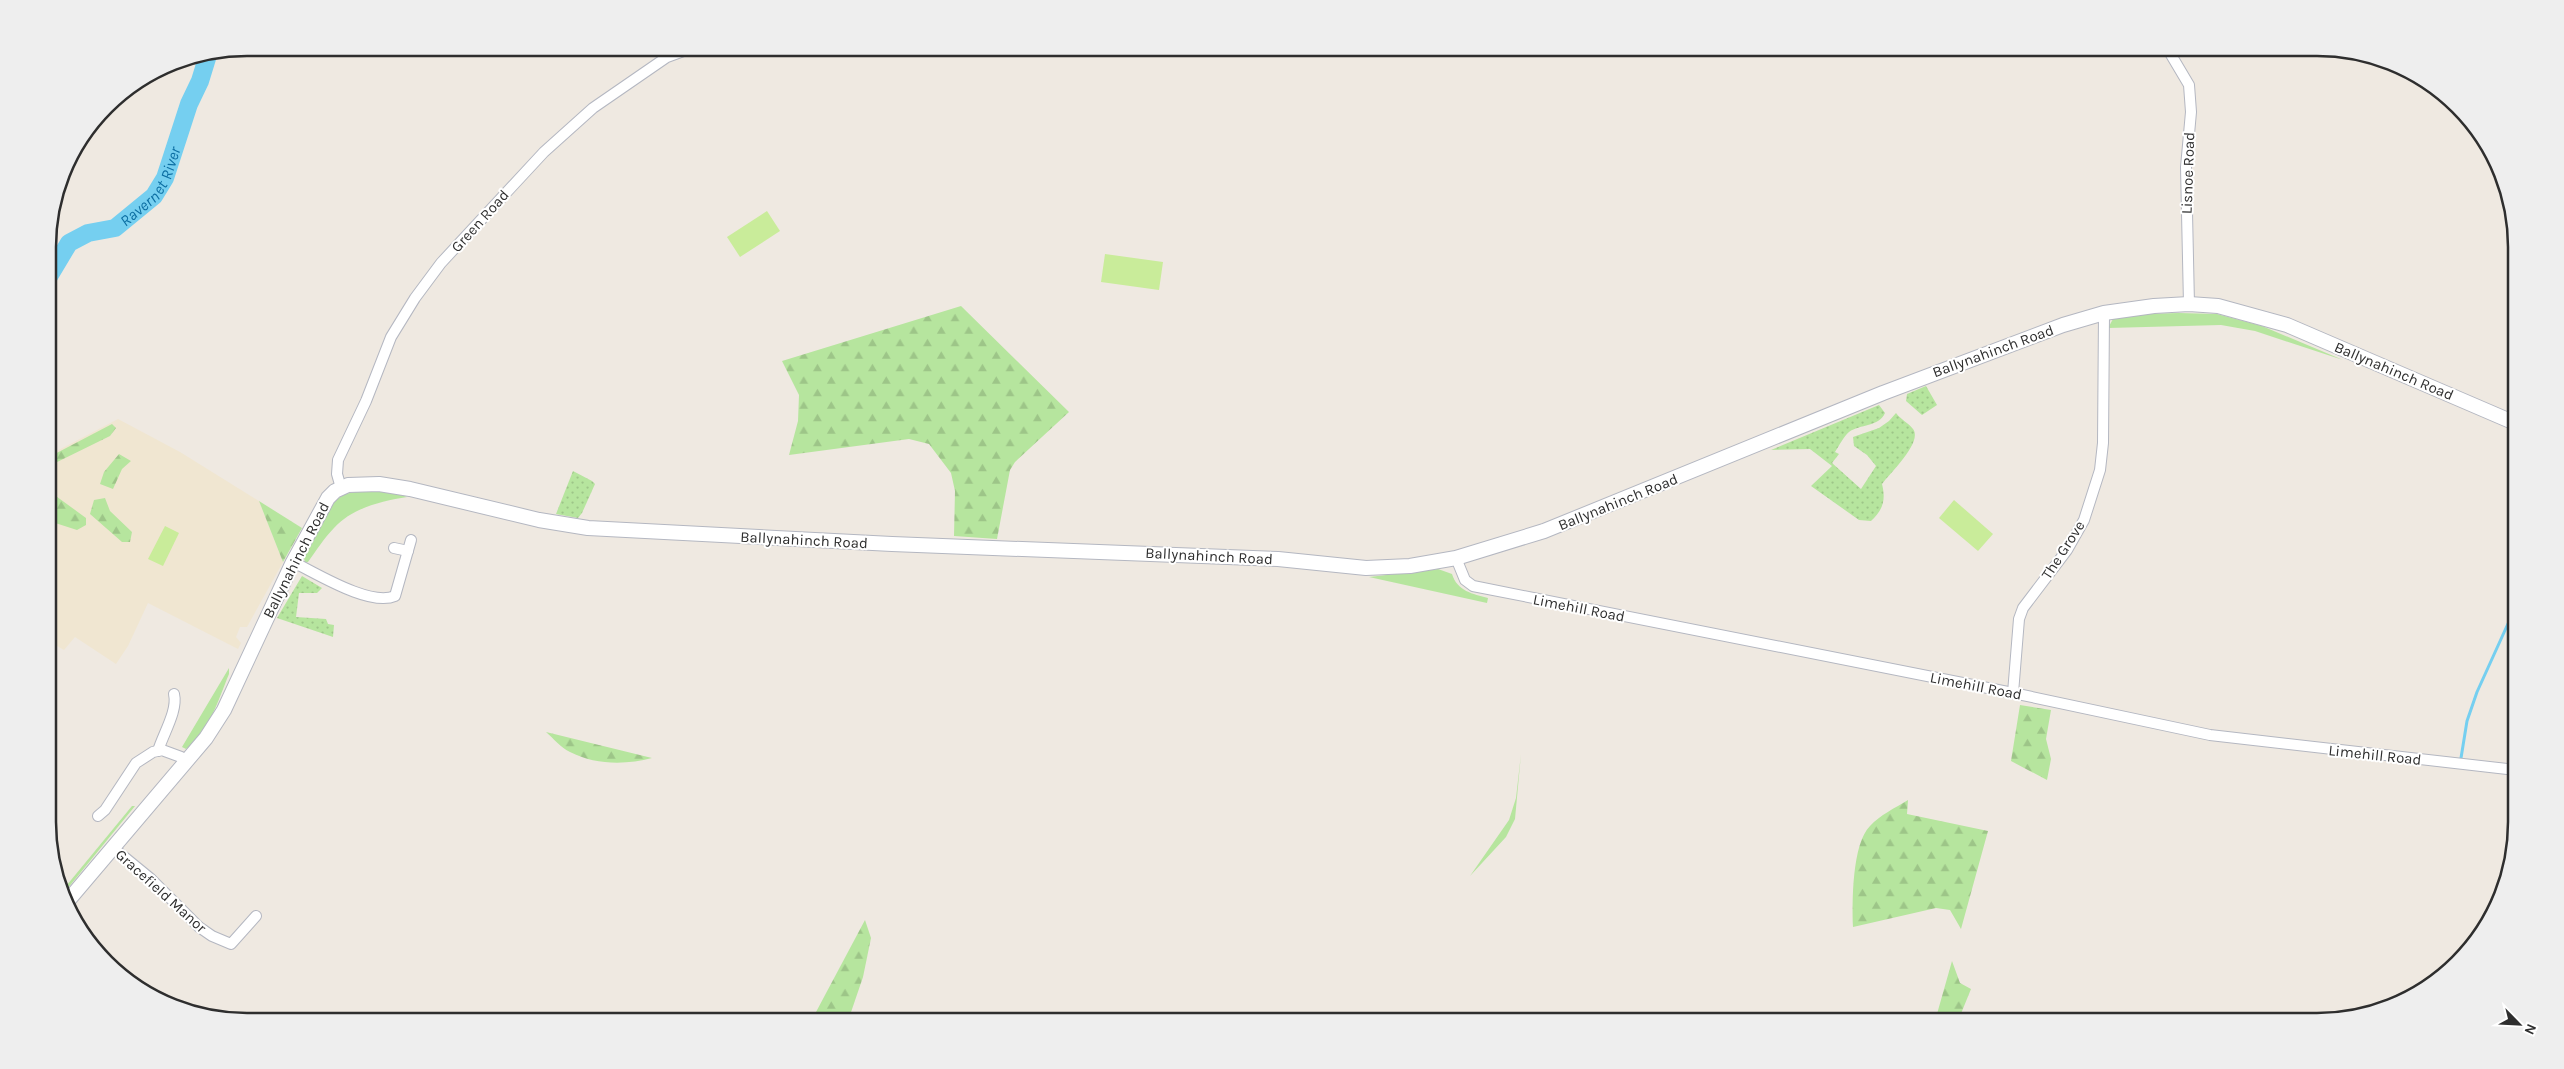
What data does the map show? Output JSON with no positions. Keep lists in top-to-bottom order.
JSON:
{
  "streets": {
    "street": [
      "Lisnoe Road",
      "Green Road",
      "Ballynahinch Road",
      "The Grove",
      "Limehill Road",
      "Gracefield Manor"
    ]
  },
  "crossings": [
    ["Lisnoe Road", "Ballynahinch Road"],
    ["Green Road", "Ballynahinch Road"],
    ["Ballynahinch Road", "The Grove"],
    ["Ballynahinch Road", "Limehill Road"],
    ["Ballynahinch Road", "Gracefield Manor"],
    ["The Grove", "Limehill Road"]
  ],
  "water": ["Ravernet River"],
  "north": "bottom right"
}
